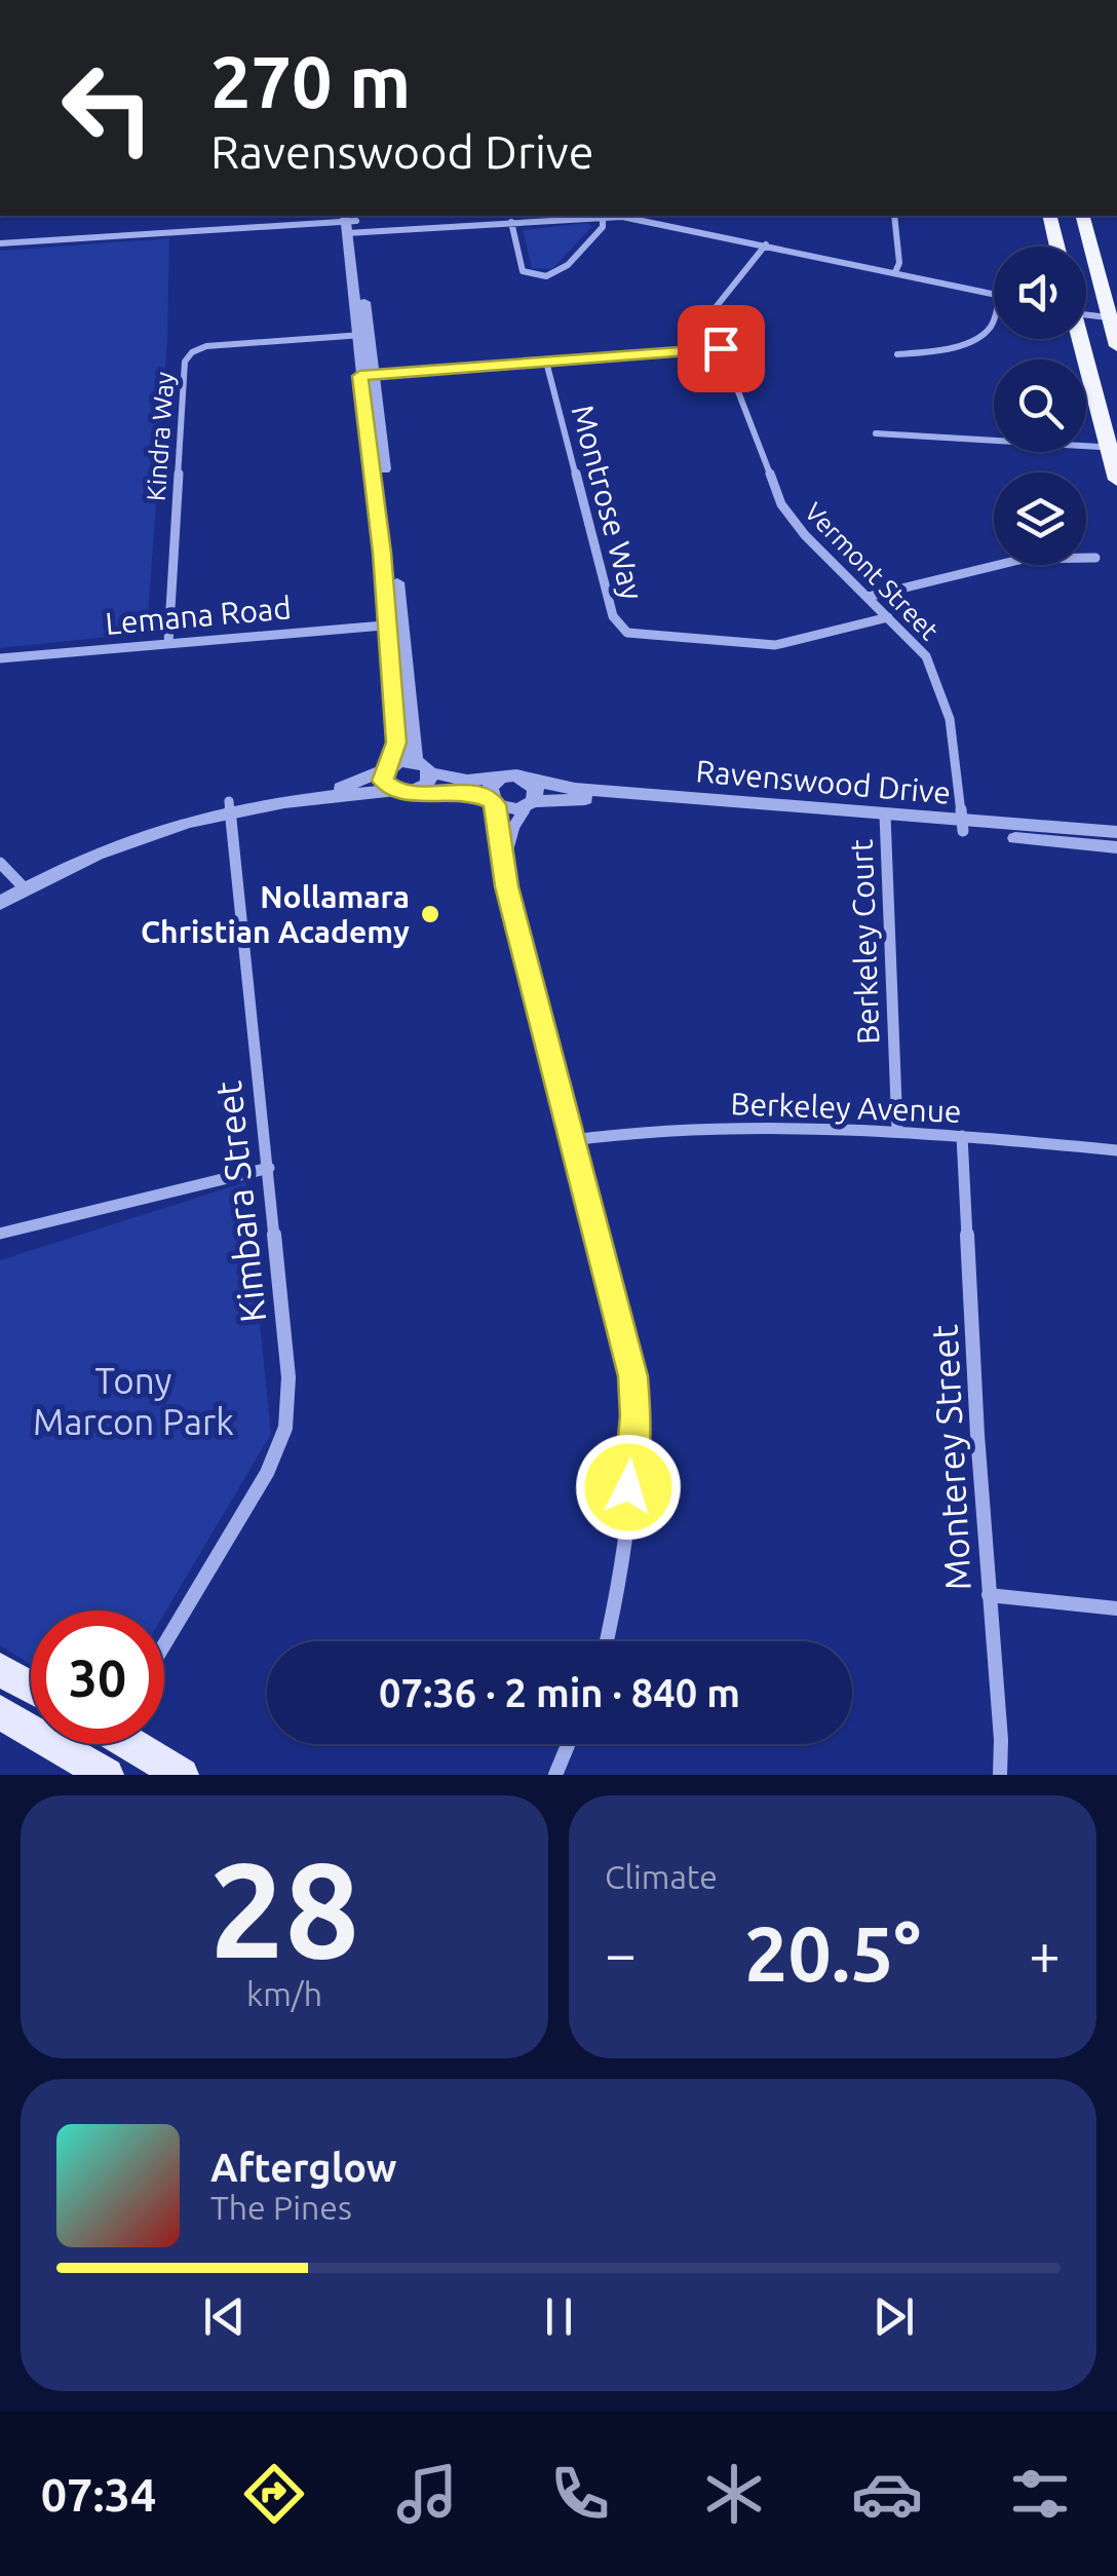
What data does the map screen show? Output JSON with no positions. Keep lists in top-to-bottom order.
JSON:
{
  "streets": {
    "street": [
      "Kindra Way",
      "Montrose Way",
      "Vermont Street",
      "Lemana Road",
      "Ravenswood Drive",
      "Berkeley Court",
      "Berkeley Avenue",
      "Kimbara Street",
      "Monterey Street"
    ]
  },
  "crossings": [
    ["Kindra Way", "Lemana Road"],
    ["Montrose Way", "Vermont Street"],
    ["Vermont Street", "Ravenswood Drive"],
    ["Ravenswood Drive", "Berkeley Court"],
    ["Berkeley Court", "Berkeley Avenue"],
    ["Berkeley Avenue", "Monterey Street"]
  ],
  "parks": ["Tony Marcon Park"],
  "places": ["Nollamara Christian Academy"],
  "page": {
    "turn": ["270 m", "Ravenswood Drive"],
    "limit": "30",
    "trip": "07:36 · 2 min · 840 m",
    "tile": [
      ["28", "km/h"],
      "Climate"
    ],
    "heat": ["−", "20.5°", "+"],
    "song": ["Afterglow", "The Pines"],
    "tabs": "07:34"
  }
}
